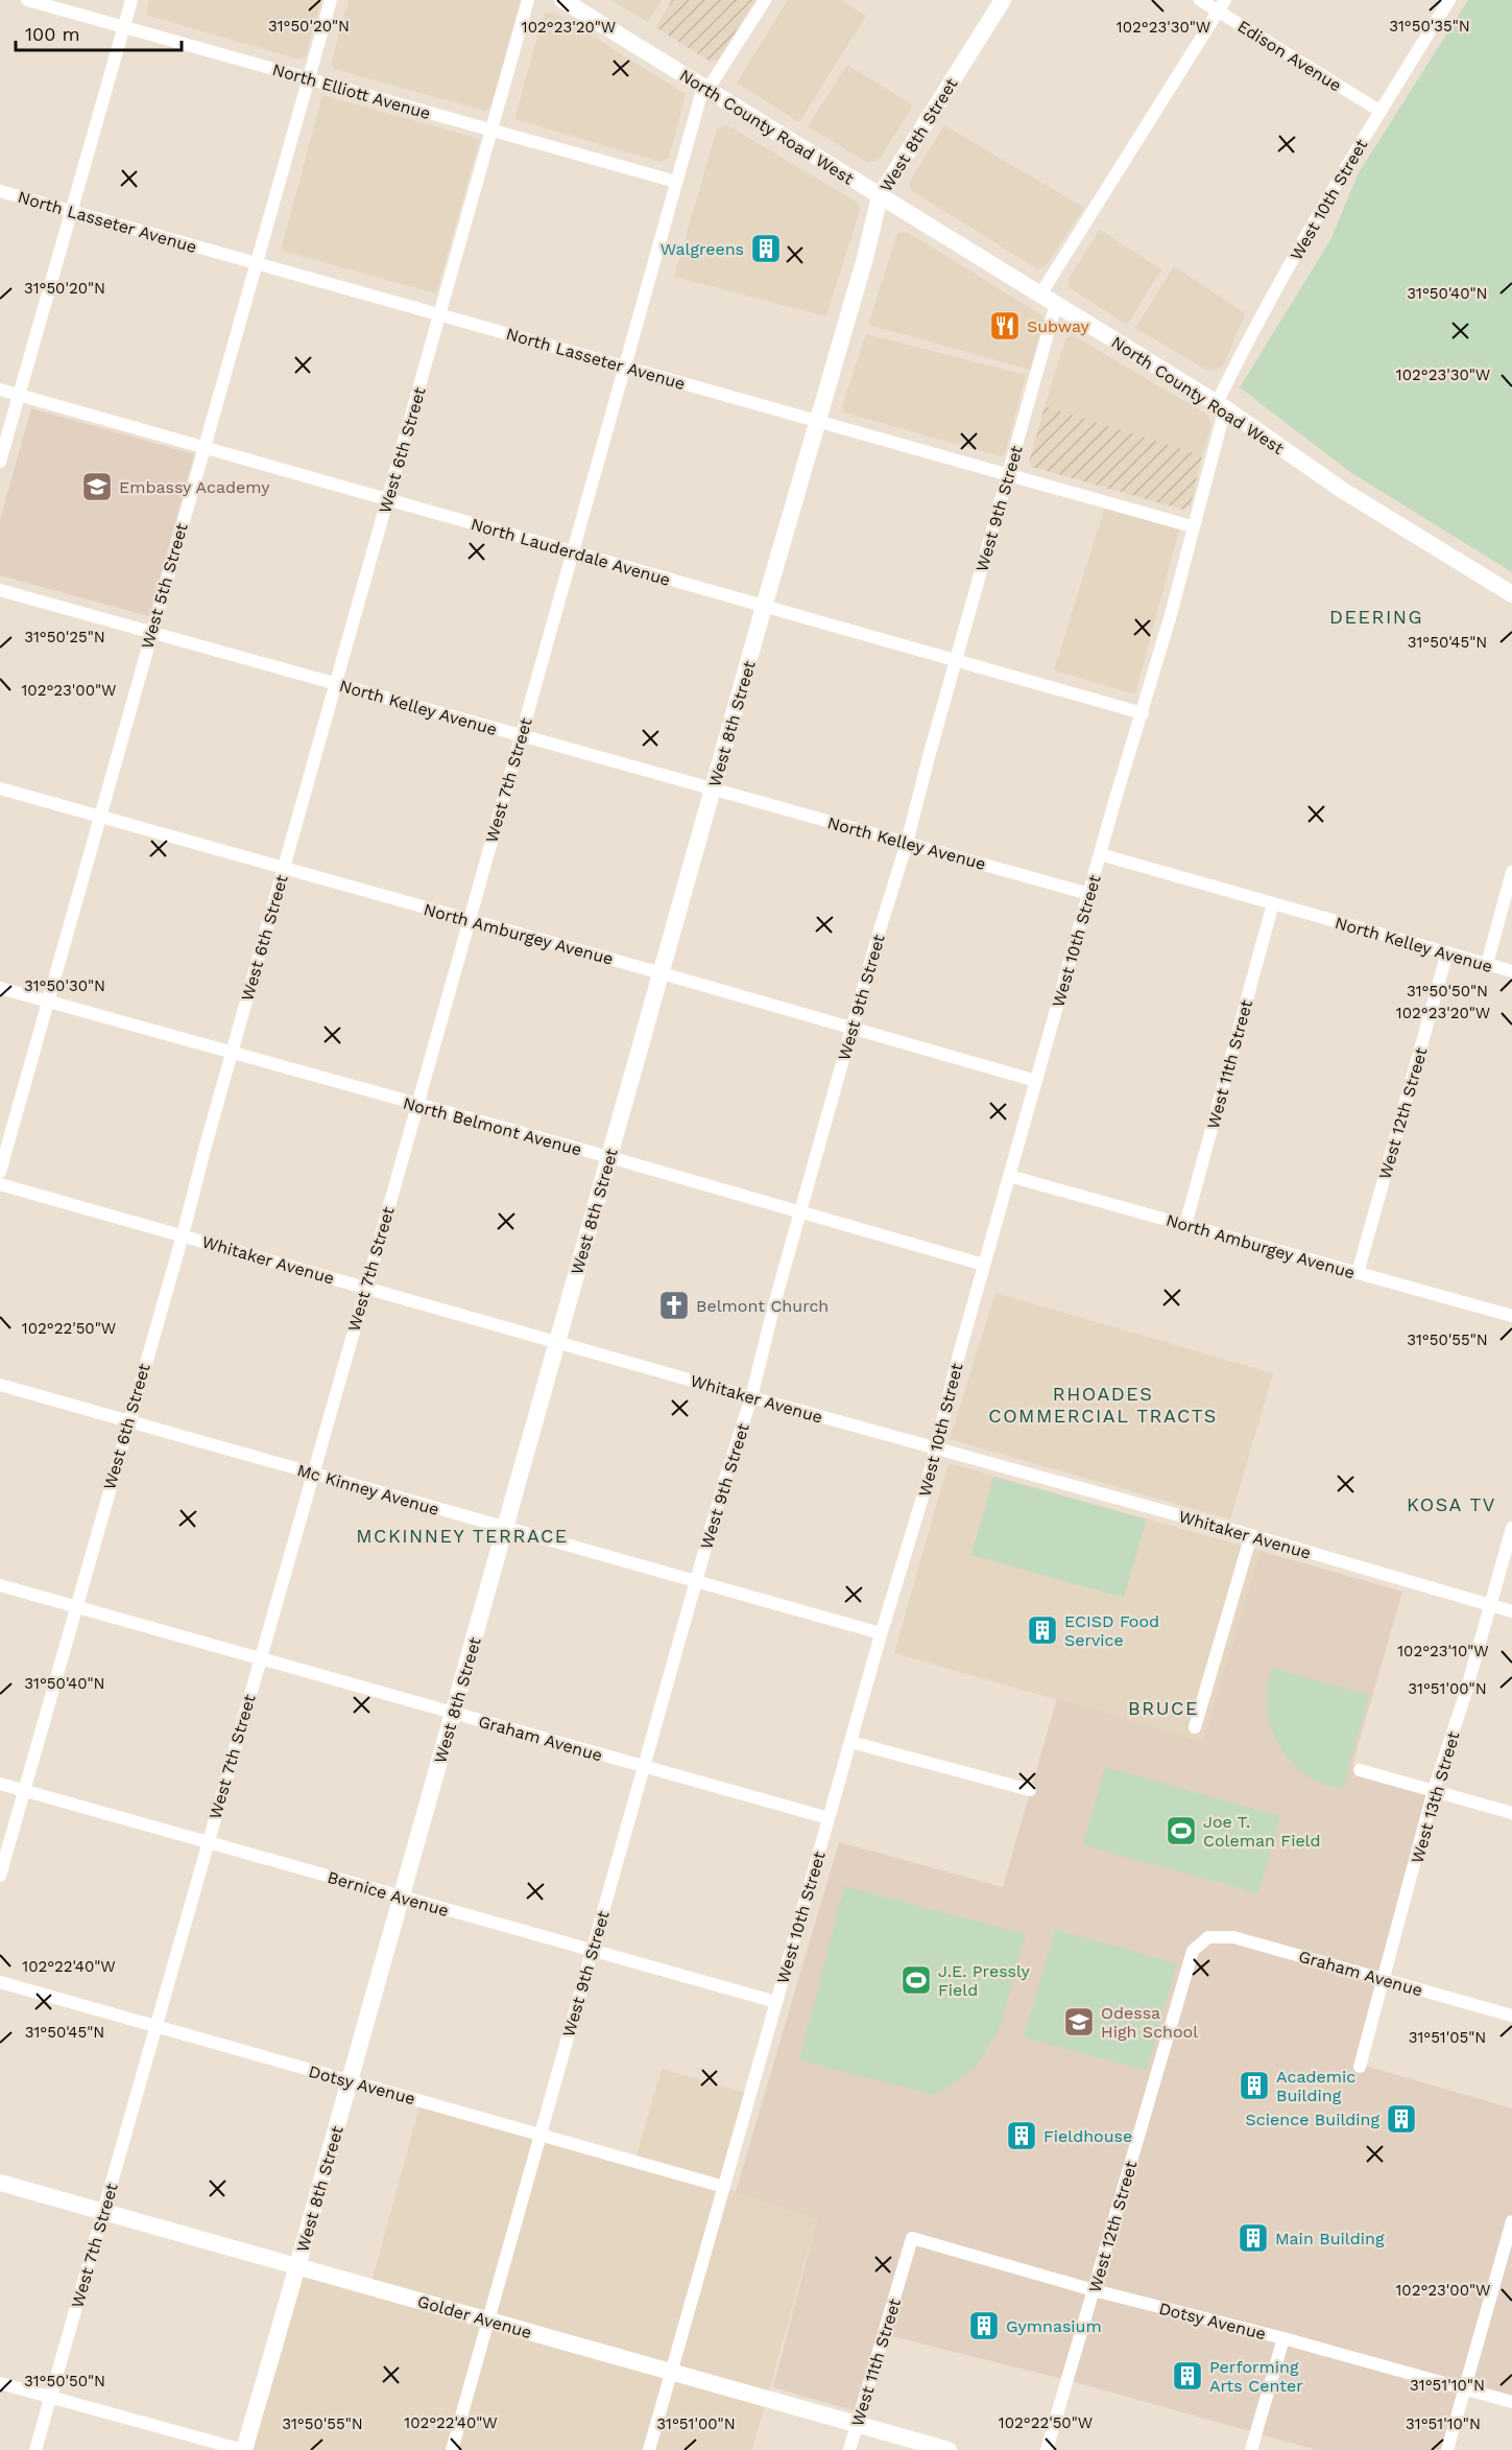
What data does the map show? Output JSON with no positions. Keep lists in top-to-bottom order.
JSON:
{
  "streets": {
    "main road": ["North County Road West", "West 8th Street", "Golder Avenue"],
    "street": [
      "Edison Avenue",
      "North Elliott Avenue",
      "West 10th Street",
      "North Lasseter Avenue",
      "West 6th Street",
      "West 9th Street",
      "North Lauderdale Avenue",
      "West 5th Street",
      "North Kelley Avenue",
      "West 7th Street",
      "North Amburgey Avenue",
      "West 11th Street",
      "West 12th Street",
      "North Belmont Avenue",
      "Whitaker Avenue",
      "Mc Kinney Avenue",
      "Graham Avenue",
      "West 13th Street",
      "Bernice Avenue",
      "Dotsy Avenue"
    ]
  },
  "crossings": [
    ["Edison Avenue", "West 10th Street"],
    ["North Elliott Avenue", "West 6th Street"],
    ["North Elliott Avenue", "West 5th Street"],
    ["North Elliott Avenue", "West 7th Street"],
    ["North County Road West", "West 8th Street"],
    ["North County Road West", "West 10th Street"],
    ["North County Road West", "West 9th Street"],
    ["North County Road West", "West 7th Street"],
    ["West 8th Street", "North Lasseter Avenue"],
    ["West 8th Street", "North Lauderdale Avenue"],
    ["West 8th Street", "North Kelley Avenue"],
    ["West 8th Street", "North Amburgey Avenue"],
    ["West 8th Street", "North Belmont Avenue"],
    ["West 8th Street", "Whitaker Avenue"],
    ["West 8th Street", "Mc Kinney Avenue"],
    ["West 8th Street", "Graham Avenue"],
    ["West 8th Street", "Bernice Avenue"],
    ["West 8th Street", "Dotsy Avenue"],
    ["West 8th Street", "Golder Avenue"],
    ["West 10th Street", "North Lasseter Avenue"],
    ["West 10th Street", "North Lauderdale Avenue"],
    ["West 10th Street", "North Kelley Avenue"],
    ["West 10th Street", "North Amburgey Avenue"],
    ["West 10th Street", "North Belmont Avenue"],
    ["West 10th Street", "Whitaker Avenue"],
    ["West 10th Street", "Mc Kinney Avenue"],
    ["West 10th Street", "Graham Avenue"],
    ["West 10th Street", "Bernice Avenue"],
    ["West 10th Street", "Dotsy Avenue"],
    ["West 10th Street", "Golder Avenue"],
    ["North Lasseter Avenue", "West 6th Street"],
    ["North Lasseter Avenue", "West 9th Street"],
    ["North Lasseter Avenue", "West 5th Street"],
    ["North Lasseter Avenue", "West 7th Street"],
    ["West 6th Street", "North Lauderdale Avenue"],
    ["West 6th Street", "North Kelley Avenue"],
    ["West 6th Street", "North Amburgey Avenue"],
    ["West 6th Street", "North Belmont Avenue"],
    ["West 6th Street", "Whitaker Avenue"],
    ["West 6th Street", "Mc Kinney Avenue"],
    ["West 6th Street", "Graham Avenue"],
    ["West 6th Street", "Bernice Avenue"],
    ["West 9th Street", "North Lauderdale Avenue"],
    ["West 9th Street", "North Kelley Avenue"],
    ["West 9th Street", "North Amburgey Avenue"],
    ["West 9th Street", "North Belmont Avenue"],
    ["West 9th Street", "Whitaker Avenue"],
    ["West 9th Street", "Mc Kinney Avenue"],
    ["West 9th Street", "Graham Avenue"],
    ["West 9th Street", "Bernice Avenue"],
    ["West 9th Street", "Dotsy Avenue"],
    ["West 9th Street", "Golder Avenue"],
    ["North Lauderdale Avenue", "West 5th Street"],
    ["North Lauderdale Avenue", "West 7th Street"],
    ["West 5th Street", "North Kelley Avenue"],
    ["West 5th Street", "North Amburgey Avenue"],
    ["West 5th Street", "North Belmont Avenue"],
    ["North Kelley Avenue", "West 7th Street"],
    ["North Kelley Avenue", "West 11th Street"],
    ["North Kelley Avenue", "West 12th Street"],
    ["West 7th Street", "North Amburgey Avenue"],
    ["West 7th Street", "North Belmont Avenue"],
    ["West 7th Street", "Whitaker Avenue"],
    ["West 7th Street", "Mc Kinney Avenue"],
    ["West 7th Street", "Graham Avenue"],
    ["West 7th Street", "Bernice Avenue"],
    ["West 7th Street", "Dotsy Avenue"],
    ["West 7th Street", "Golder Avenue"],
    ["North Amburgey Avenue", "West 11th Street"],
    ["North Amburgey Avenue", "West 12th Street"],
    ["West 11th Street", "Dotsy Avenue"],
    ["West 11th Street", "Golder Avenue"],
    ["West 12th Street", "Graham Avenue"],
    ["West 12th Street", "Dotsy Avenue"],
    ["Whitaker Avenue", "West 13th Street"],
    ["Graham Avenue", "West 13th Street"]
  ],
  "districts": [
    "DEERING",
    "RHOADES COMMERCIAL TRACTS",
    "KOSA TV",
    "MCKINNEY TERRACE",
    "BRUCE"
  ],
  "places": {
    "building": [
      "Walgreens",
      "ECISD Food Service",
      "Academic Building",
      "Science Building",
      "Fieldhouse",
      "Main Building",
      "Gymnasium",
      "Performing Arts Center"
    ],
    "restaurant": ["Subway"],
    "school or university": ["Embassy Academy", "Odessa High School"],
    "church": ["Belmont Church"],
    "sports": ["Joe T. Coleman Field", "J.E. Pressly Field"]
  },
  "scale_bar": "100 m",
  "coordinates": [
    "31°50'20\"N",
    "31°50'35\"N",
    "102°23'20\"W",
    "102°23'30\"W",
    "31°50'40\"N",
    "31°50'25\"N",
    "31°50'45\"N",
    "102°23'00\"W",
    "31°50'30\"N",
    "31°50'50\"N",
    "102°22'50\"W",
    "31°50'55\"N",
    "102°23'10\"W",
    "31°51'00\"N",
    "102°22'40\"W",
    "31°51'05\"N",
    "31°51'10\"N"
  ]
}
